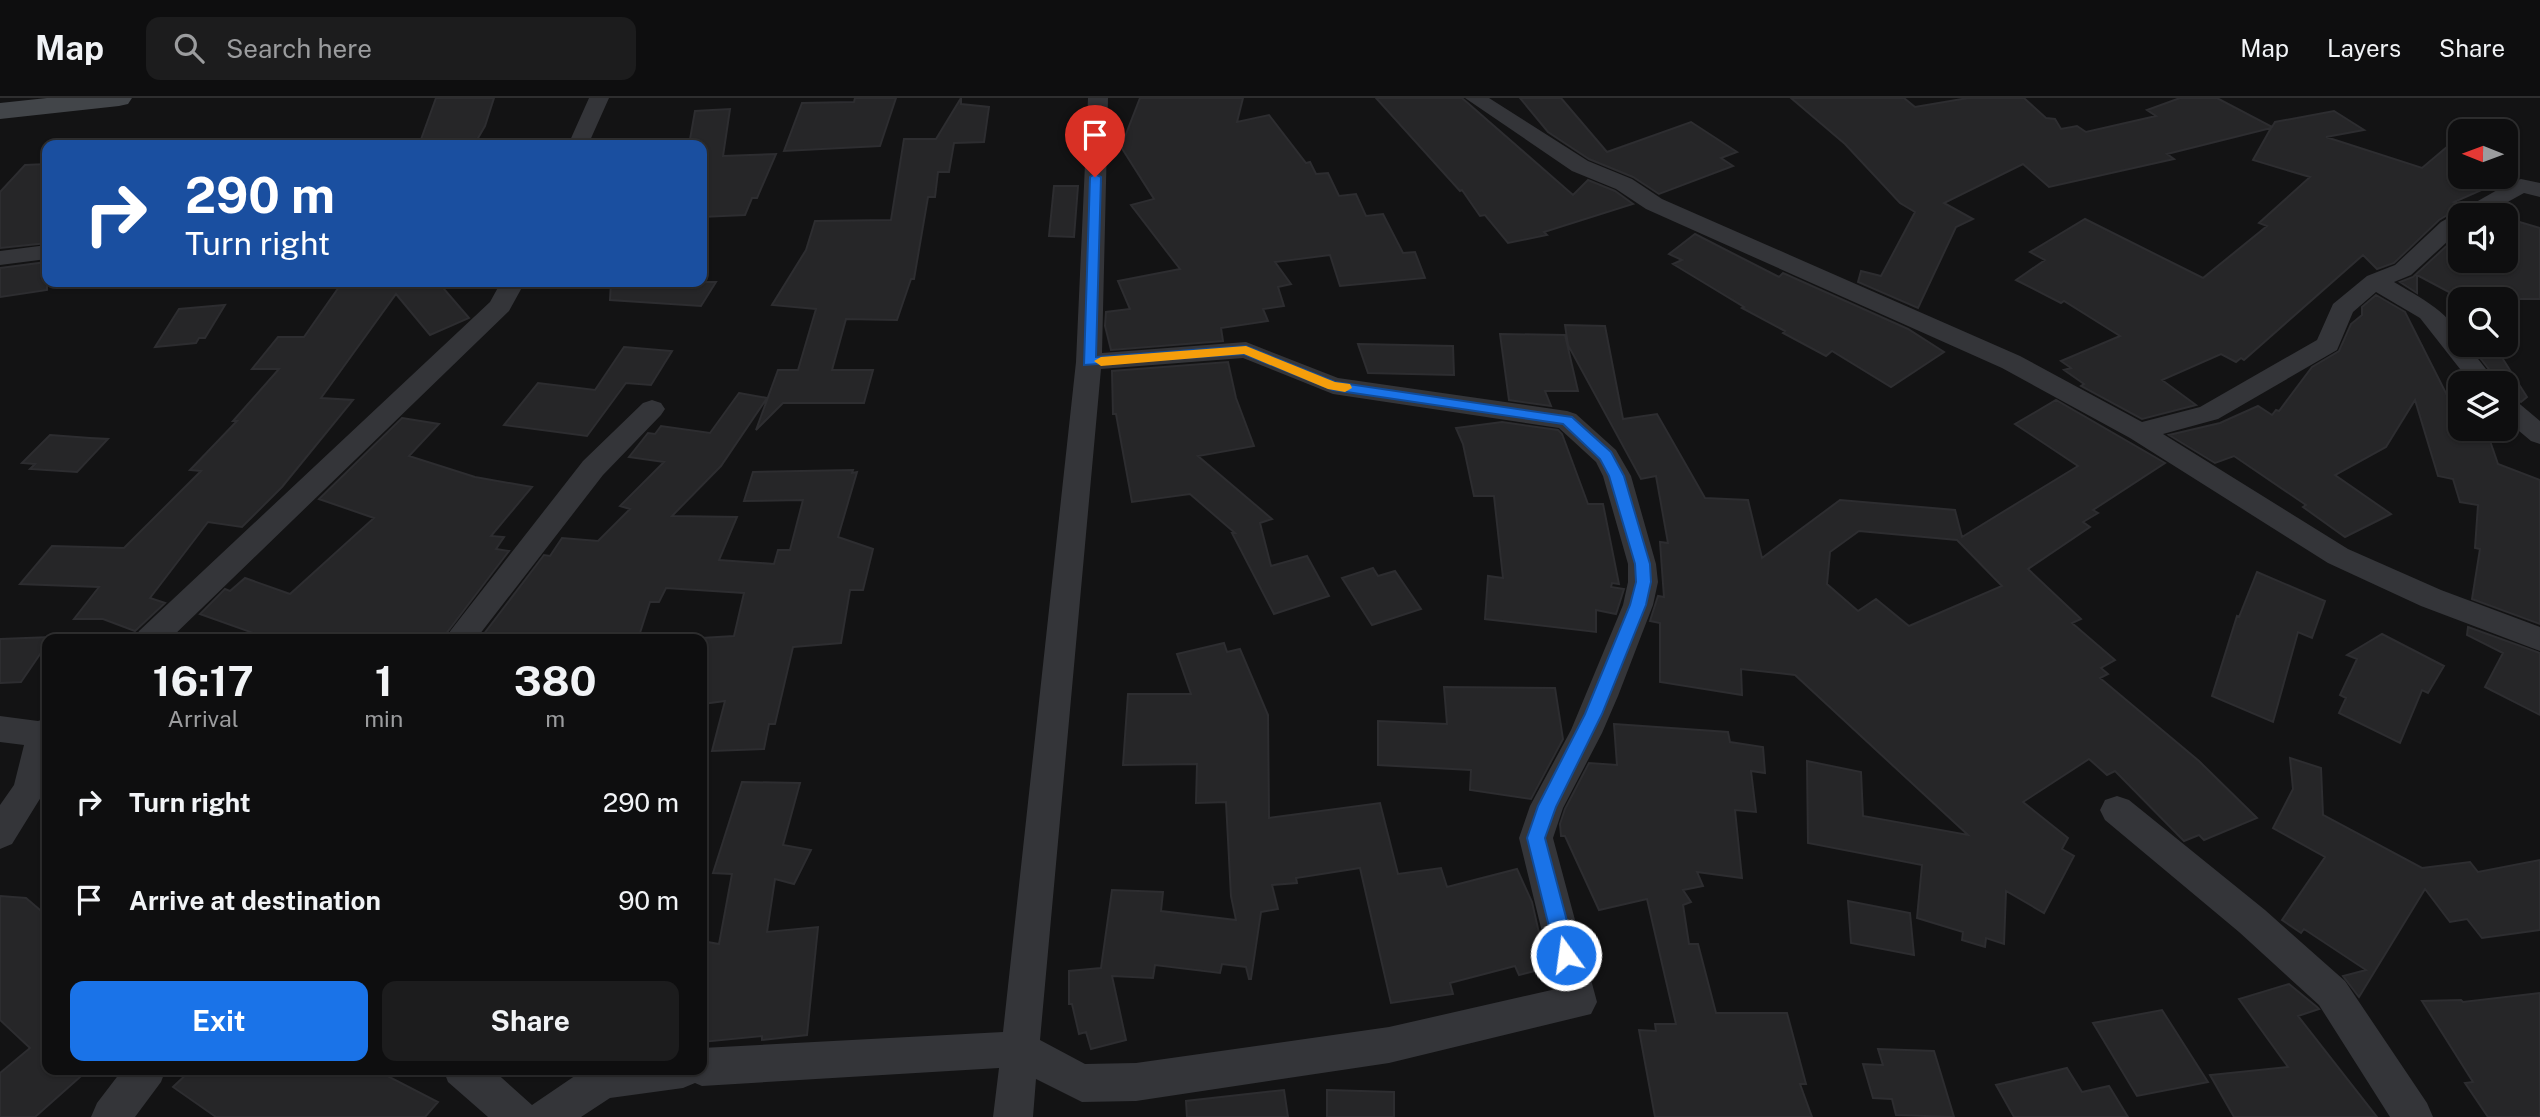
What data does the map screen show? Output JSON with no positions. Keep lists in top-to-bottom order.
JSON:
{
  "north": "left",
  "page": {
    "header": "Map",
    "search": "Search here",
    "nav": ["Map", "Layers", "Share"],
    "turn": ["290 m", "Turn right"],
    "eta": [
      "16:17",
      "Arrival",
      "1",
      "min",
      "380",
      "m"
    ],
    "list": [
      {
        "name": "Turn right",
        "value": "290 m"
      },
      {
        "name": "Arrive at destination",
        "value": "90 m"
      }
    ],
    "buttons": ["Exit", "Share"]
  }
}
